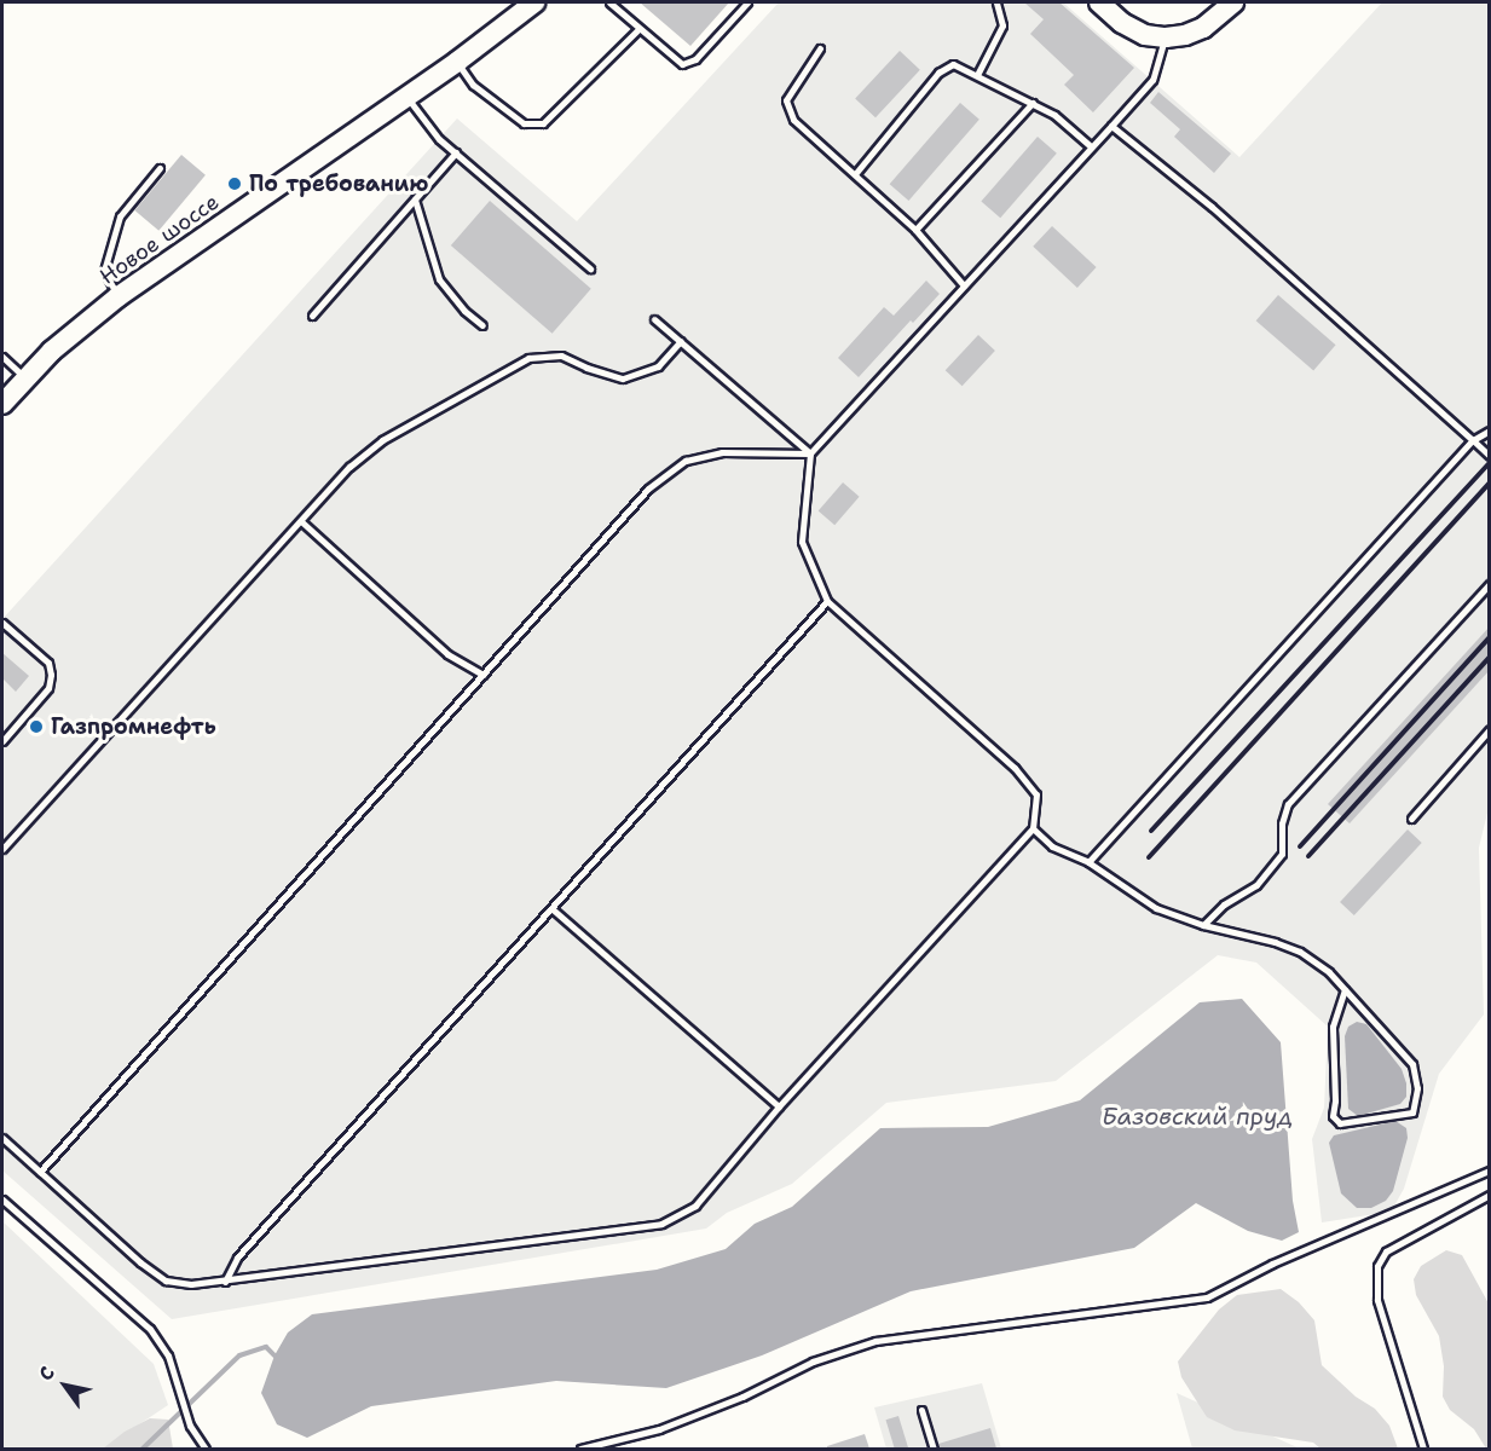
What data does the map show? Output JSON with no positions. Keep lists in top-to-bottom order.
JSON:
{
  "streets": {
    "main road": ["Новое шоссе"]
  },
  "water": ["Базовский пруд"],
  "places": ["По требованию", "Газпромнефть"],
  "north": "top left"
}
